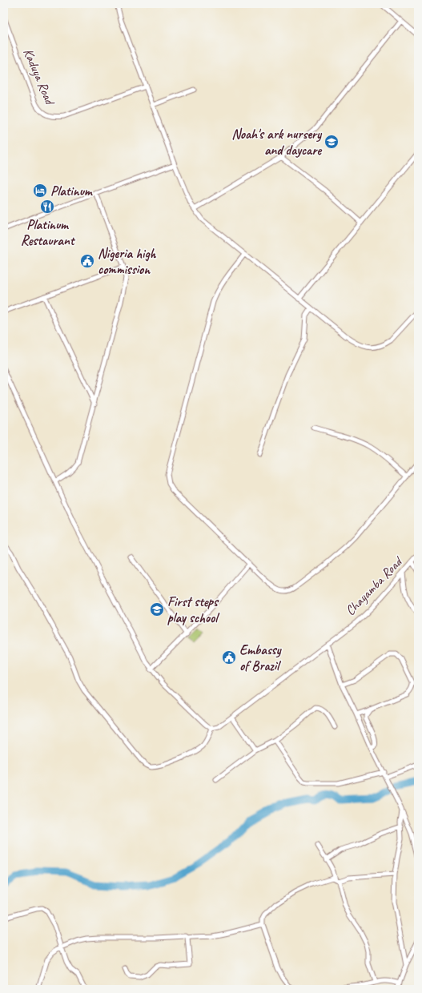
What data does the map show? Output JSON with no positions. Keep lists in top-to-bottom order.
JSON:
{
  "streets": {
    "street": ["Kaduya Road", "Chayamba Road"]
  },
  "places": {
    "school or university": ["Noah's ark nursery and daycare", "First steps play school"],
    "hotel": ["Platinum"],
    "restaurant": ["Platinum Restaurant"],
    "public building": ["Nigeria high commission", "Embassy of Brazil"]
  }
}
